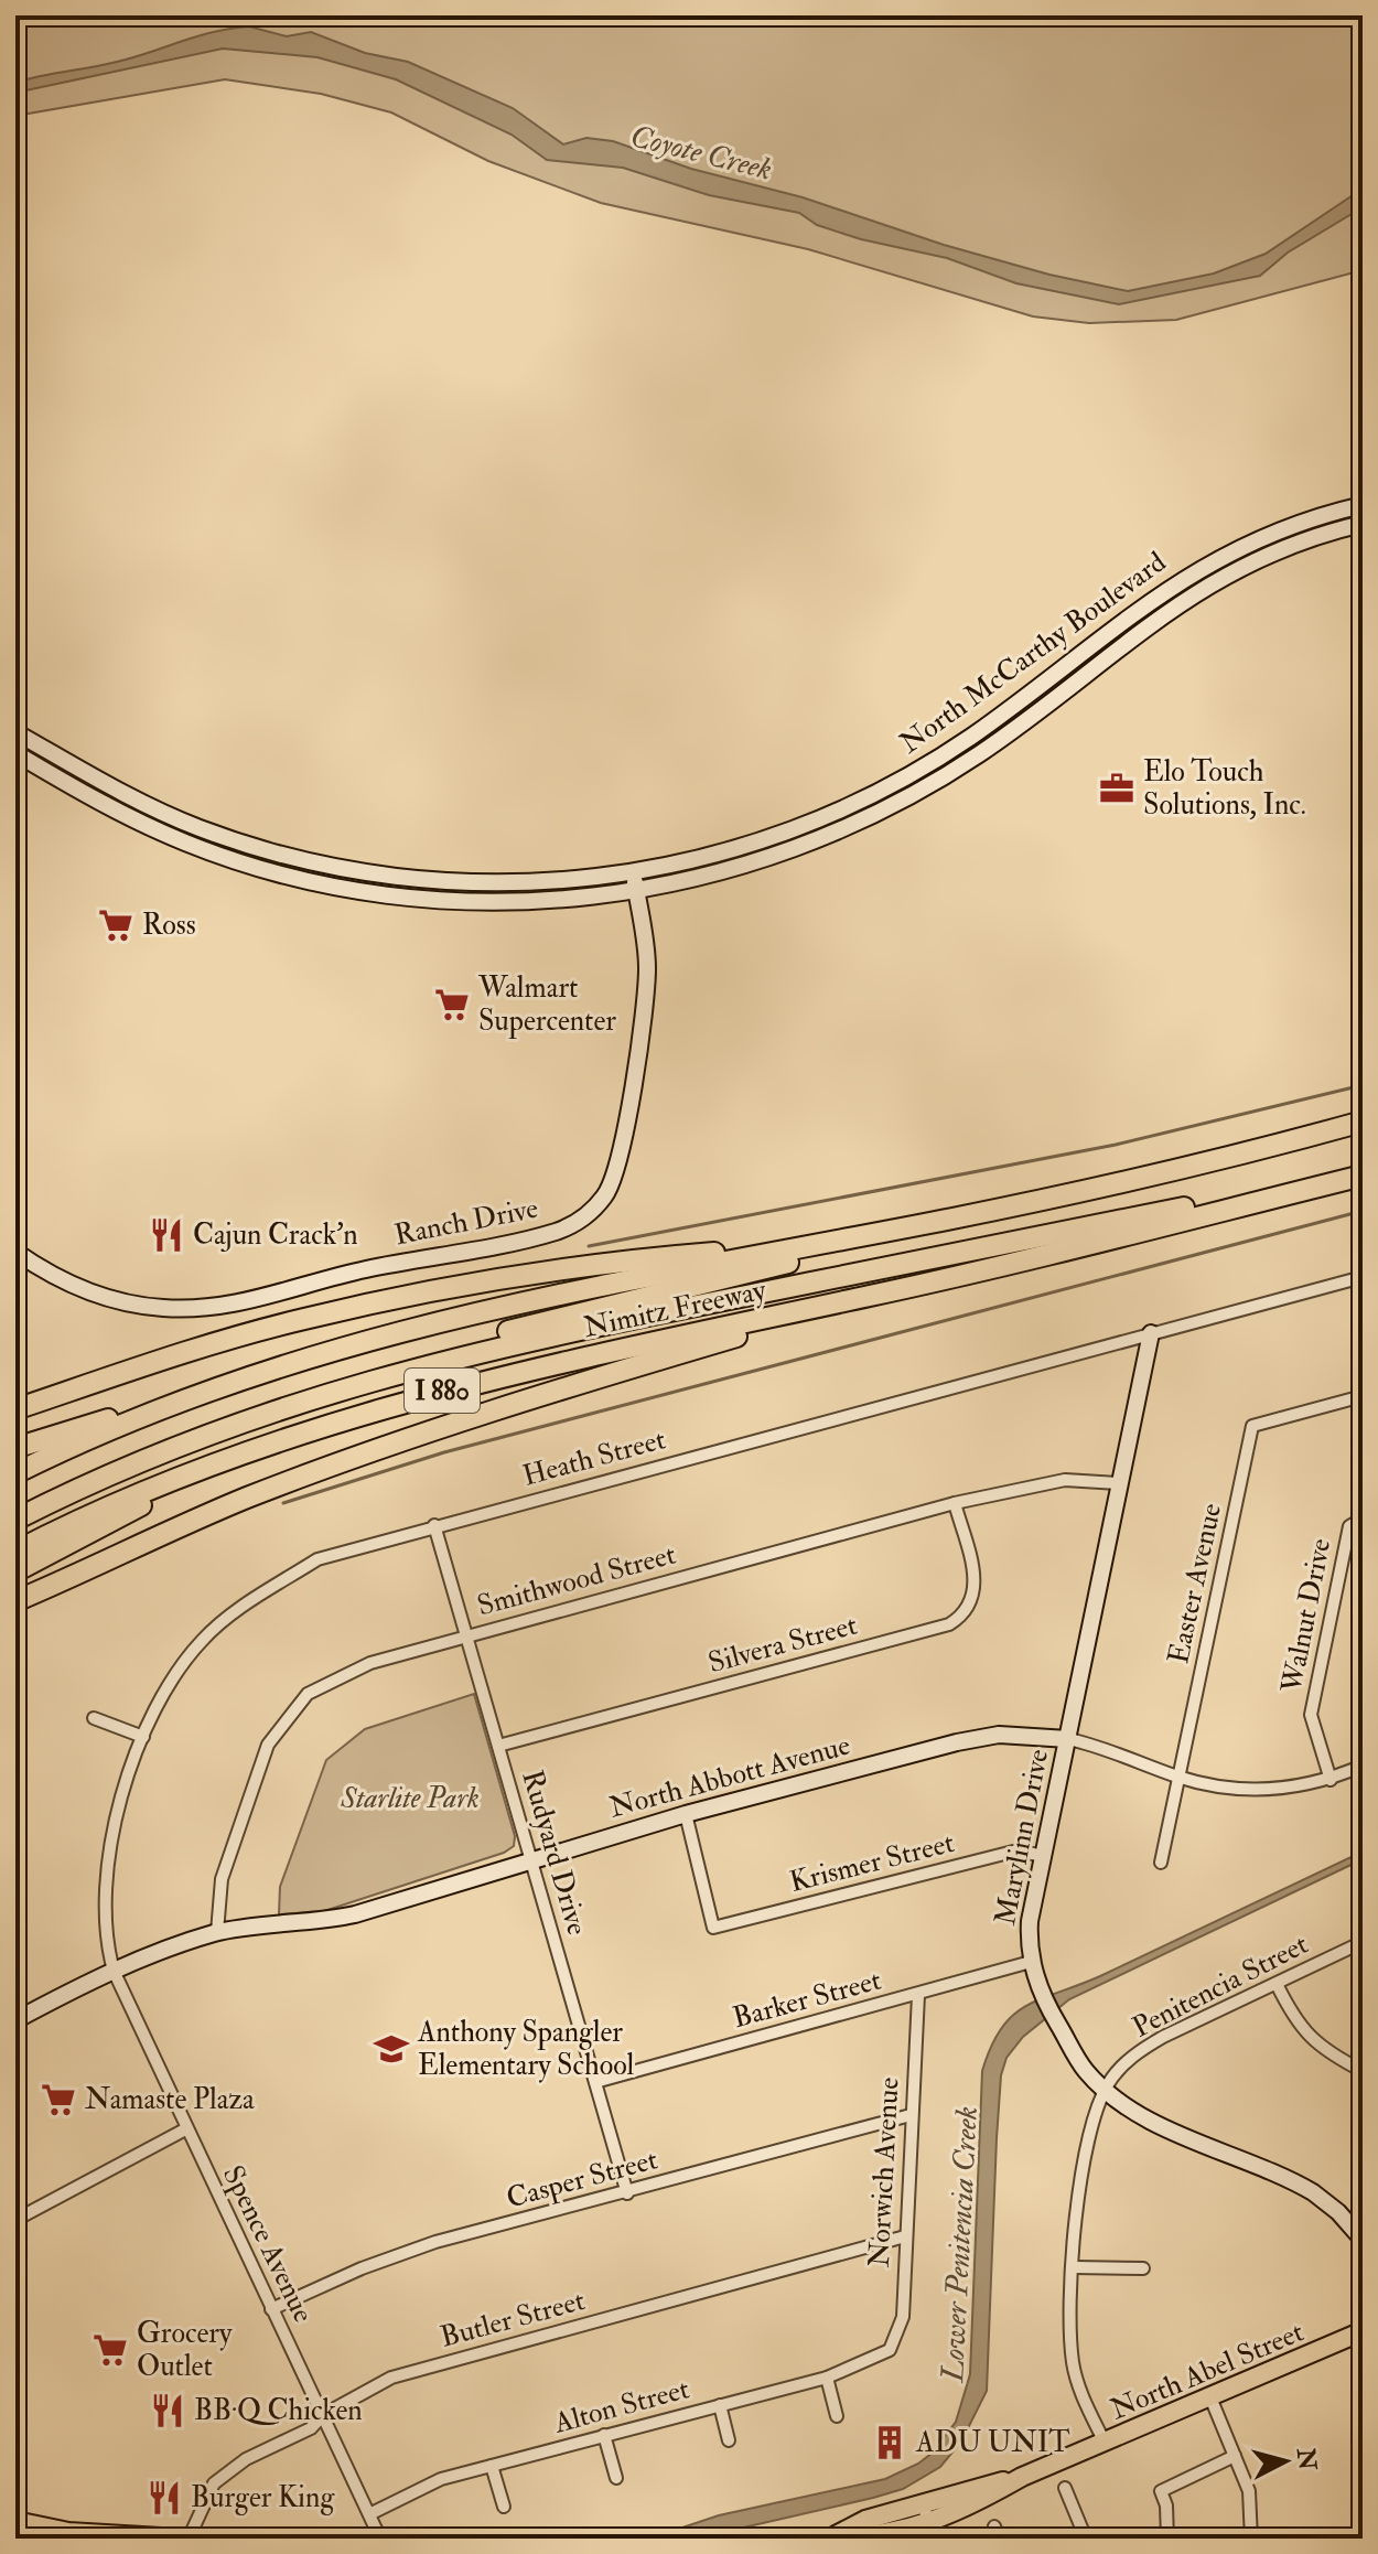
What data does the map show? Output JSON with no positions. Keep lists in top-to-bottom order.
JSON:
{
  "streets": {
    "highway": ["Nimitz Freeway", "I 880"],
    "main road": ["North Abel Street"],
    "street": [
      "North McCarthy Boulevard",
      "Ranch Drive",
      "Heath Street",
      "Smithwood Street",
      "Easter Avenue",
      "Walnut Drive",
      "Silvera Street",
      "North Abbott Avenue",
      "Marylinn Drive",
      "Rudyard Drive",
      "Krismer Street",
      "Penitencia Street",
      "Barker Street",
      "Norwich Avenue",
      "Casper Street",
      "Spence Avenue",
      "Butler Street",
      "Alton Street"
    ]
  },
  "crossings": [
    ["North McCarthy Boulevard", "Ranch Drive"],
    ["Heath Street", "North Abbott Avenue"],
    ["Heath Street", "Marylinn Drive"],
    ["Heath Street", "Rudyard Drive"],
    ["Heath Street", "Spence Avenue"],
    ["Smithwood Street", "Silvera Street"],
    ["Smithwood Street", "North Abbott Avenue"],
    ["Smithwood Street", "Marylinn Drive"],
    ["Smithwood Street", "Rudyard Drive"],
    ["Easter Avenue", "North Abbott Avenue"],
    ["Walnut Drive", "North Abbott Avenue"],
    ["Silvera Street", "Rudyard Drive"],
    ["North Abbott Avenue", "Marylinn Drive"],
    ["North Abbott Avenue", "Rudyard Drive"],
    ["North Abbott Avenue", "Krismer Street"],
    ["North Abbott Avenue", "Spence Avenue"],
    ["Marylinn Drive", "Krismer Street"],
    ["Marylinn Drive", "Penitencia Street"],
    ["Marylinn Drive", "Barker Street"],
    ["Rudyard Drive", "Barker Street"],
    ["Rudyard Drive", "Casper Street"],
    ["Penitencia Street", "North Abel Street"],
    ["Barker Street", "Norwich Avenue"],
    ["Norwich Avenue", "Casper Street"],
    ["Norwich Avenue", "Butler Street"],
    ["Norwich Avenue", "Alton Street"],
    ["Casper Street", "Spence Avenue"],
    ["Spence Avenue", "Butler Street"],
    ["Spence Avenue", "Alton Street"]
  ],
  "water": ["Coyote Creek", "Lower Penitencia Creek"],
  "parks": ["Starlite Park"],
  "places": {
    "office": ["Elo Touch Solutions, Inc."],
    "supermarket": [
      "Ross",
      "Walmart Supercenter",
      "Namaste Plaza",
      "Grocery Outlet"
    ],
    "restaurant": ["Cajun Crack'n", "BB∙Q Chicken", "Burger King"],
    "school or university": ["Anthony Spangler Elementary School"],
    "building": ["ADU UNIT"]
  },
  "north": "right"
}
